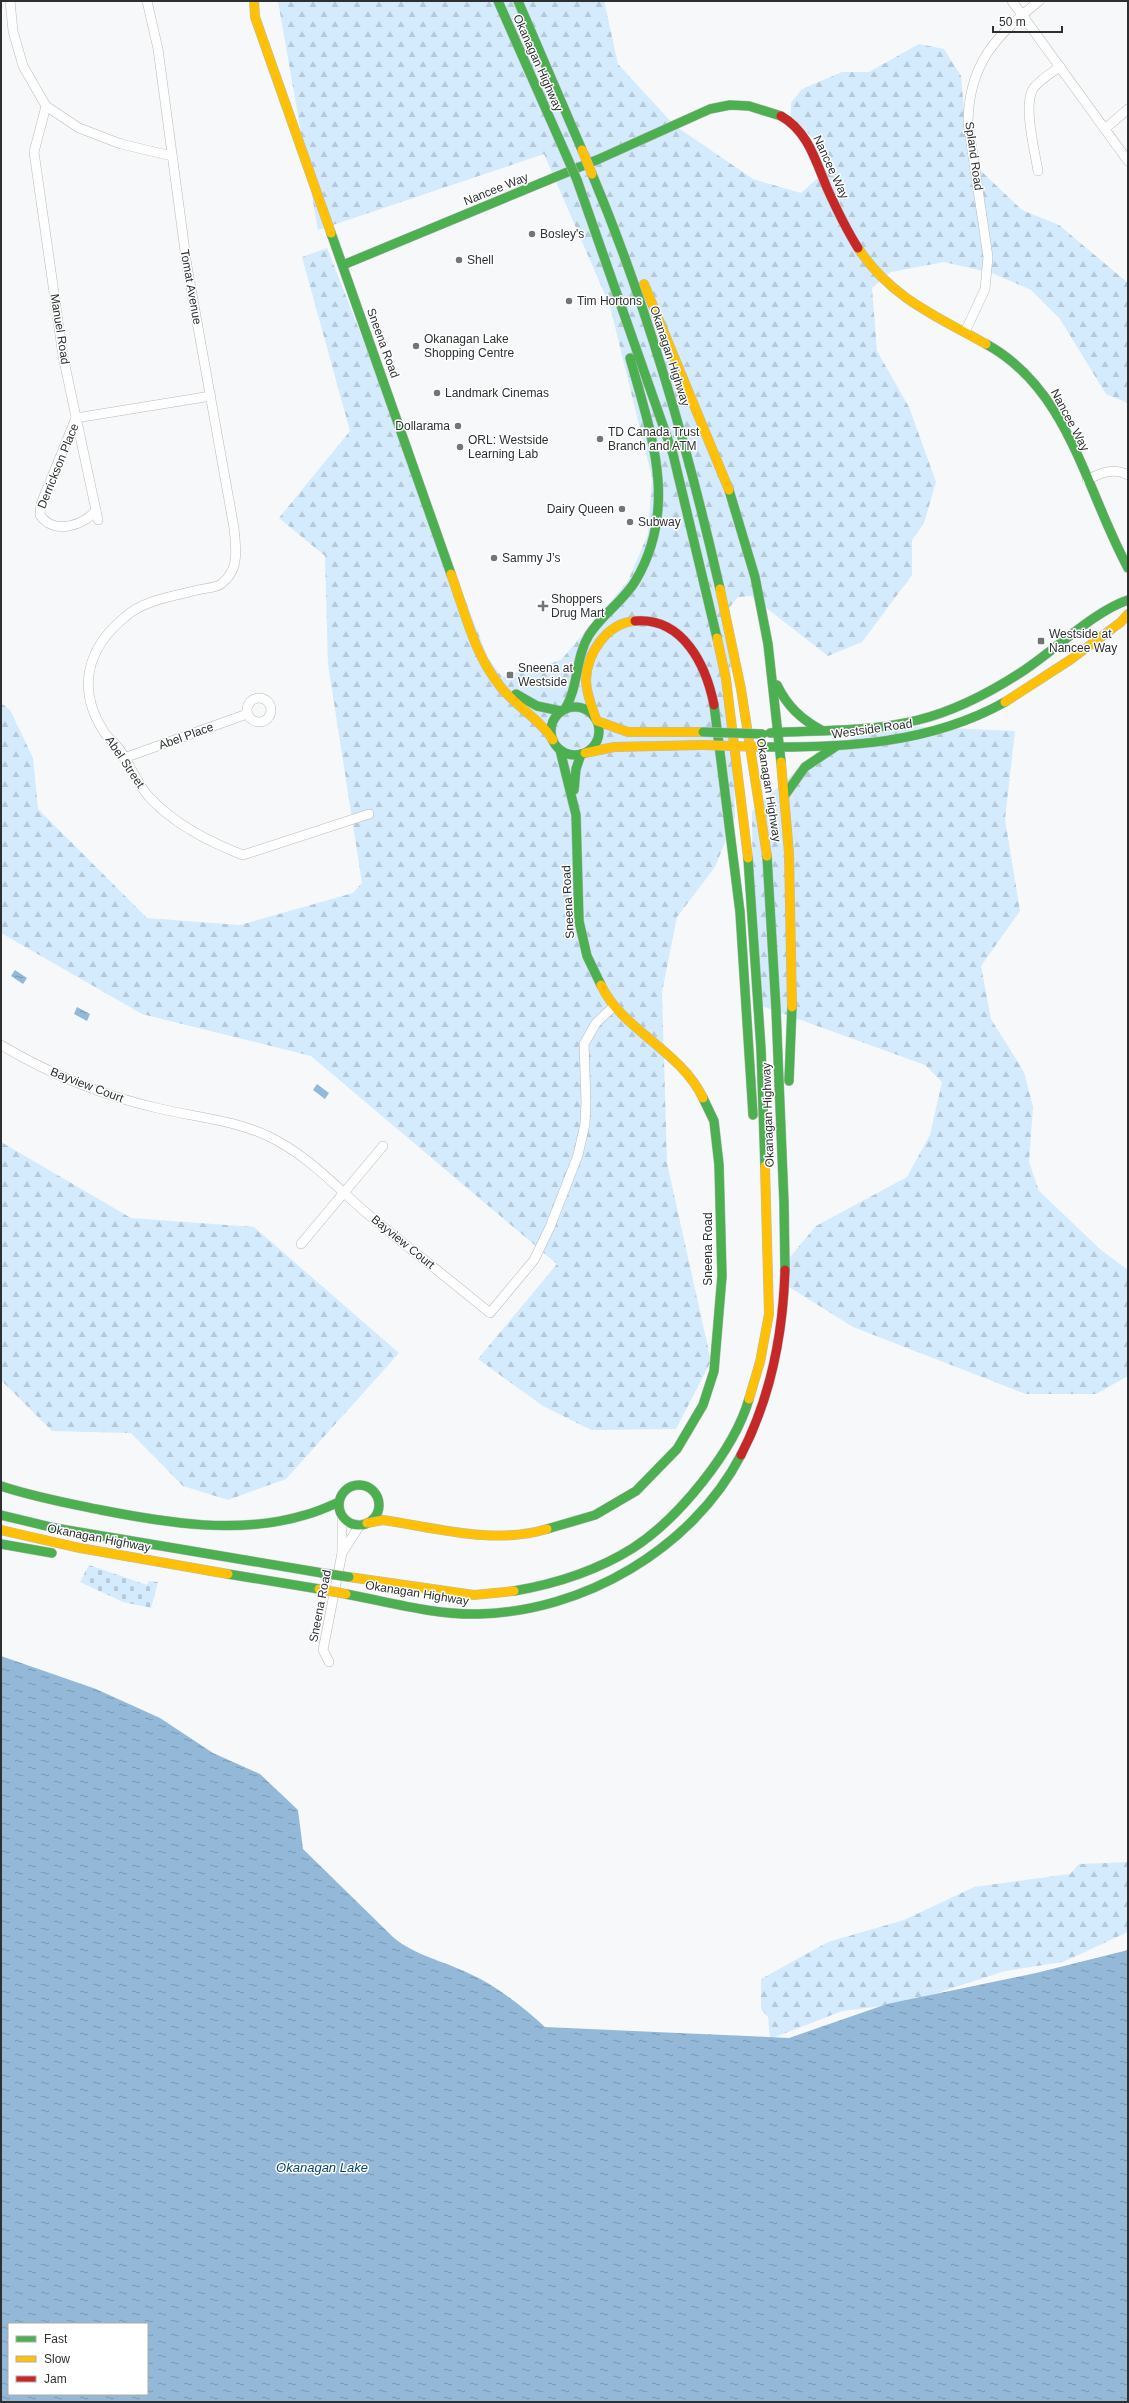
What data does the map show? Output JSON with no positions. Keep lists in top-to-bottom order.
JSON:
{
  "streets": {
    "main road": [
      "Okanagan Highway",
      "Nancee Way",
      "Sneena Road",
      "Westside Road"
    ],
    "street": [
      "Spland Road",
      "Tomat Avenue",
      "Manuel Road",
      "Derrickson Place",
      "Abel Place",
      "Abel Street",
      "Bayview Court"
    ]
  },
  "crossings": [
    ["Spland Road", "Nancee Way"],
    ["Nancee Way", "Sneena Road"],
    ["Tomat Avenue", "Abel Street"],
    ["Manuel Road", "Derrickson Place"],
    ["Sneena Road", "Westside Road"],
    ["Sneena Road", "Bayview Court"],
    ["Abel Place", "Abel Street"]
  ],
  "water": ["Okanagan Lake"],
  "places": {
    "other": [
      "Bosley's",
      "Shell",
      "Tim Hortons",
      "Okanagan Lake Shopping Centre",
      "Landmark Cinemas",
      "Dollarama",
      "TD Canada Trust Branch and ATM",
      "ORL: Westside Learning Lab",
      "Dairy Queen",
      "Subway",
      "Sammy J’s"
    ],
    "health": ["Shoppers Drug Mart"],
    "transit": ["Westside at Nancee Way", "Sneena at Westside"]
  },
  "legend": ["Fast", "Slow", "Jam"],
  "scale_bar": "50 m"
}
